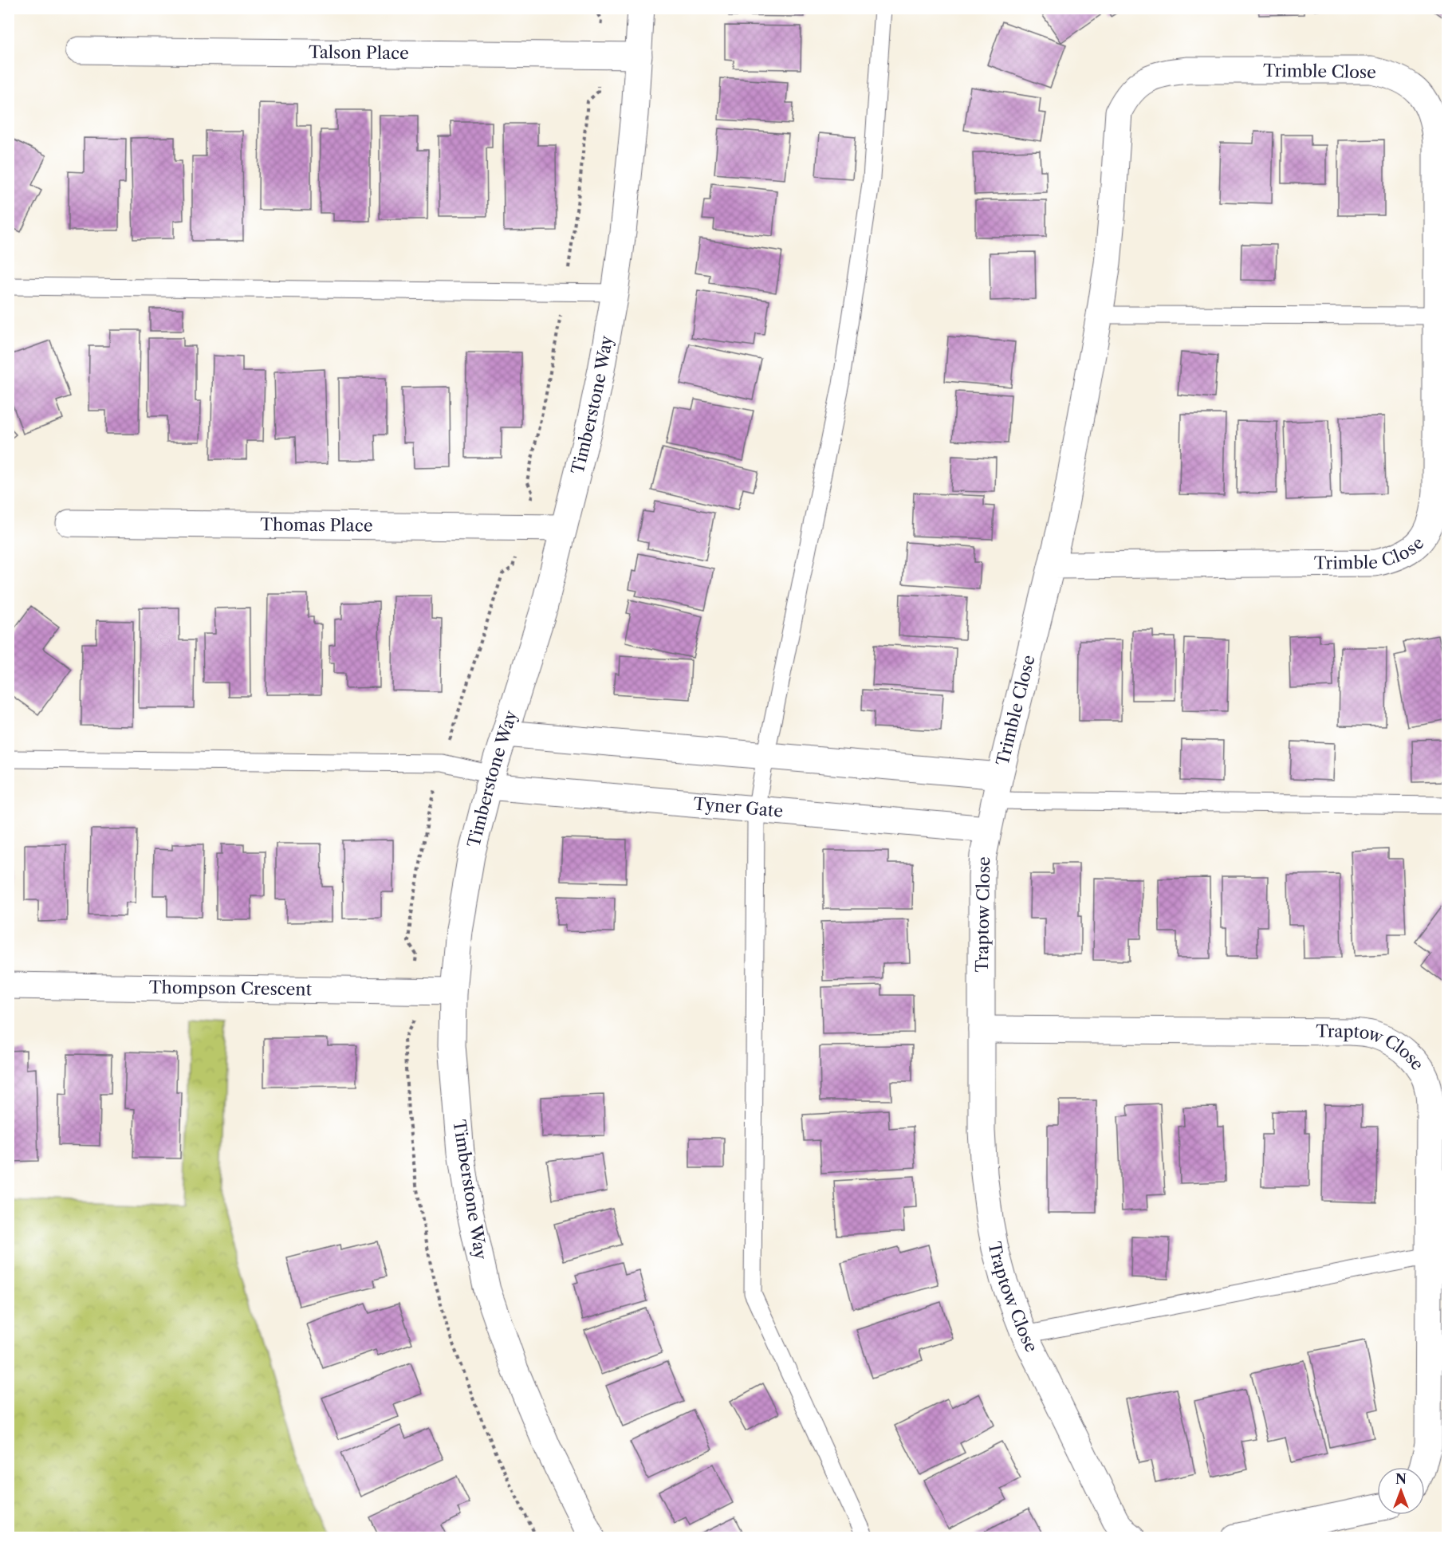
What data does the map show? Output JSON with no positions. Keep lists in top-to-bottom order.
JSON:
{
  "streets": {
    "street": [
      "Talson Place",
      "Trimble Close",
      "Timberstone Way",
      "Thomas Place",
      "Tyner Gate",
      "Traptow Close",
      "Thompson Crescent"
    ]
  },
  "crossings": [
    ["Talson Place", "Timberstone Way"],
    ["Trimble Close", "Tyner Gate"],
    ["Trimble Close", "Traptow Close"],
    ["Timberstone Way", "Thomas Place"],
    ["Timberstone Way", "Tyner Gate"],
    ["Timberstone Way", "Thompson Crescent"],
    ["Tyner Gate", "Traptow Close"]
  ],
  "north": "top"
}
